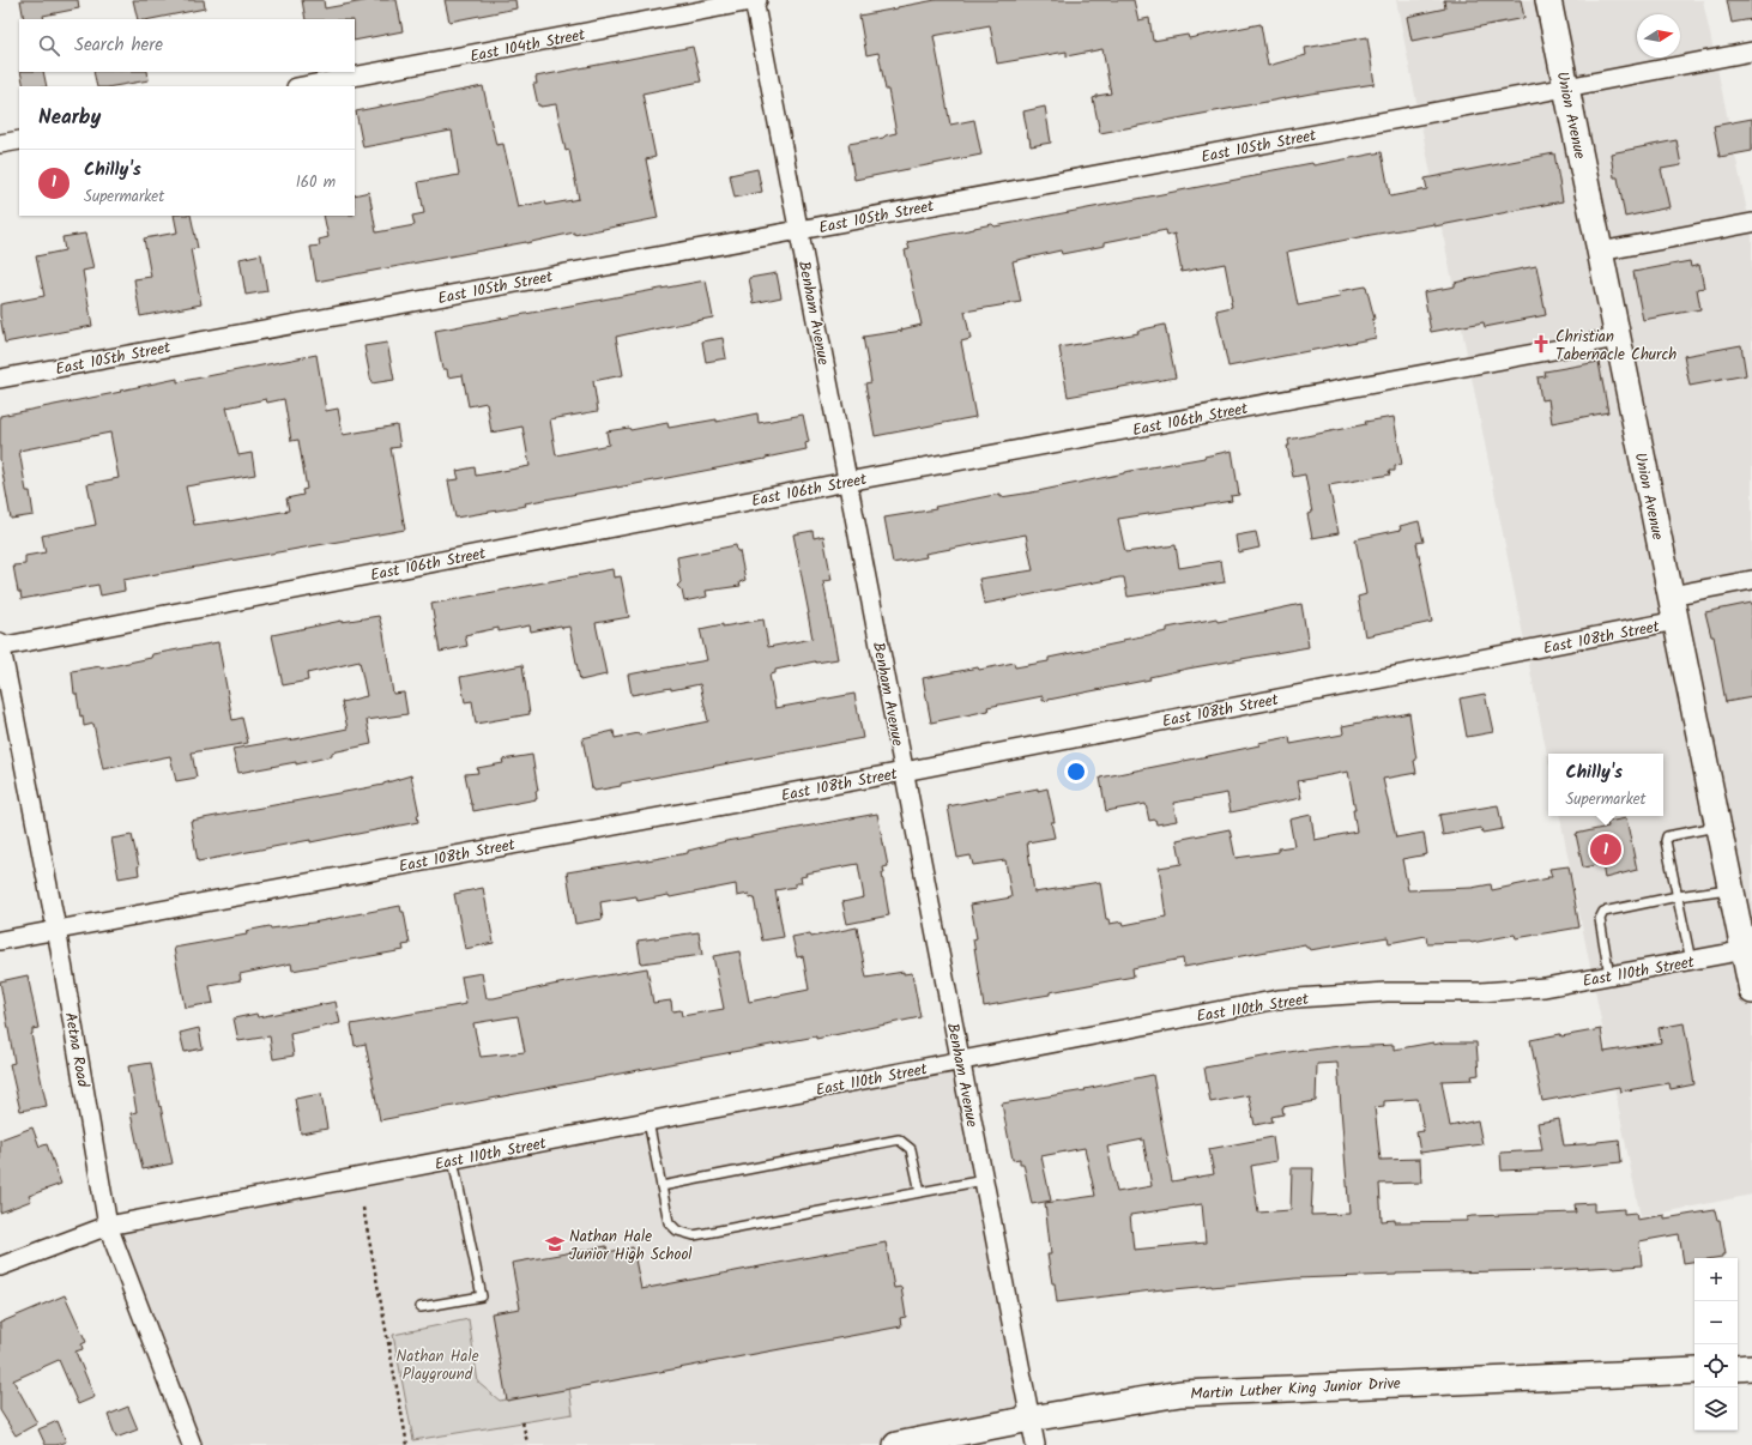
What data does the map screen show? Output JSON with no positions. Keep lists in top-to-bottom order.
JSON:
{
  "streets": {
    "main road": ["Union Avenue", "Martin Luther King Junior Drive"],
    "street": [
      "East 104th Street",
      "East 105th Street",
      "Benham Avenue",
      "East 106th Street",
      "East 108th Street",
      "East 110th Street",
      "Aetna Road"
    ]
  },
  "crossings": [
    ["East 104th Street", "Benham Avenue"],
    ["Union Avenue", "East 105th Street"],
    ["Union Avenue", "East 106th Street"],
    ["Union Avenue", "East 108th Street"],
    ["Union Avenue", "East 110th Street"],
    ["East 105th Street", "Benham Avenue"],
    ["Benham Avenue", "East 106th Street"],
    ["Benham Avenue", "East 108th Street"],
    ["Benham Avenue", "East 110th Street"],
    ["Benham Avenue", "Martin Luther King Junior Drive"],
    ["East 106th Street", "Aetna Road"],
    ["East 108th Street", "Aetna Road"],
    ["East 110th Street", "Aetna Road"]
  ],
  "parks": ["Nathan Hale Playground"],
  "places": {
    "church": ["Christian Tabernacle Church"],
    "school or university": ["Nathan Hale Junior High School"]
  },
  "north": "right",
  "page": {
    "search": "Search here",
    "heading": "Nearby",
    "list": [
      {
        "mark": "1",
        "name": "Chilly's",
        "note": "Supermarket",
        "value": "160 m"
      }
    ],
    "popup": ["Chilly's", "Supermarket"],
    "pins": "1",
    "map_buttons": ["+", "−"]
  }
}
